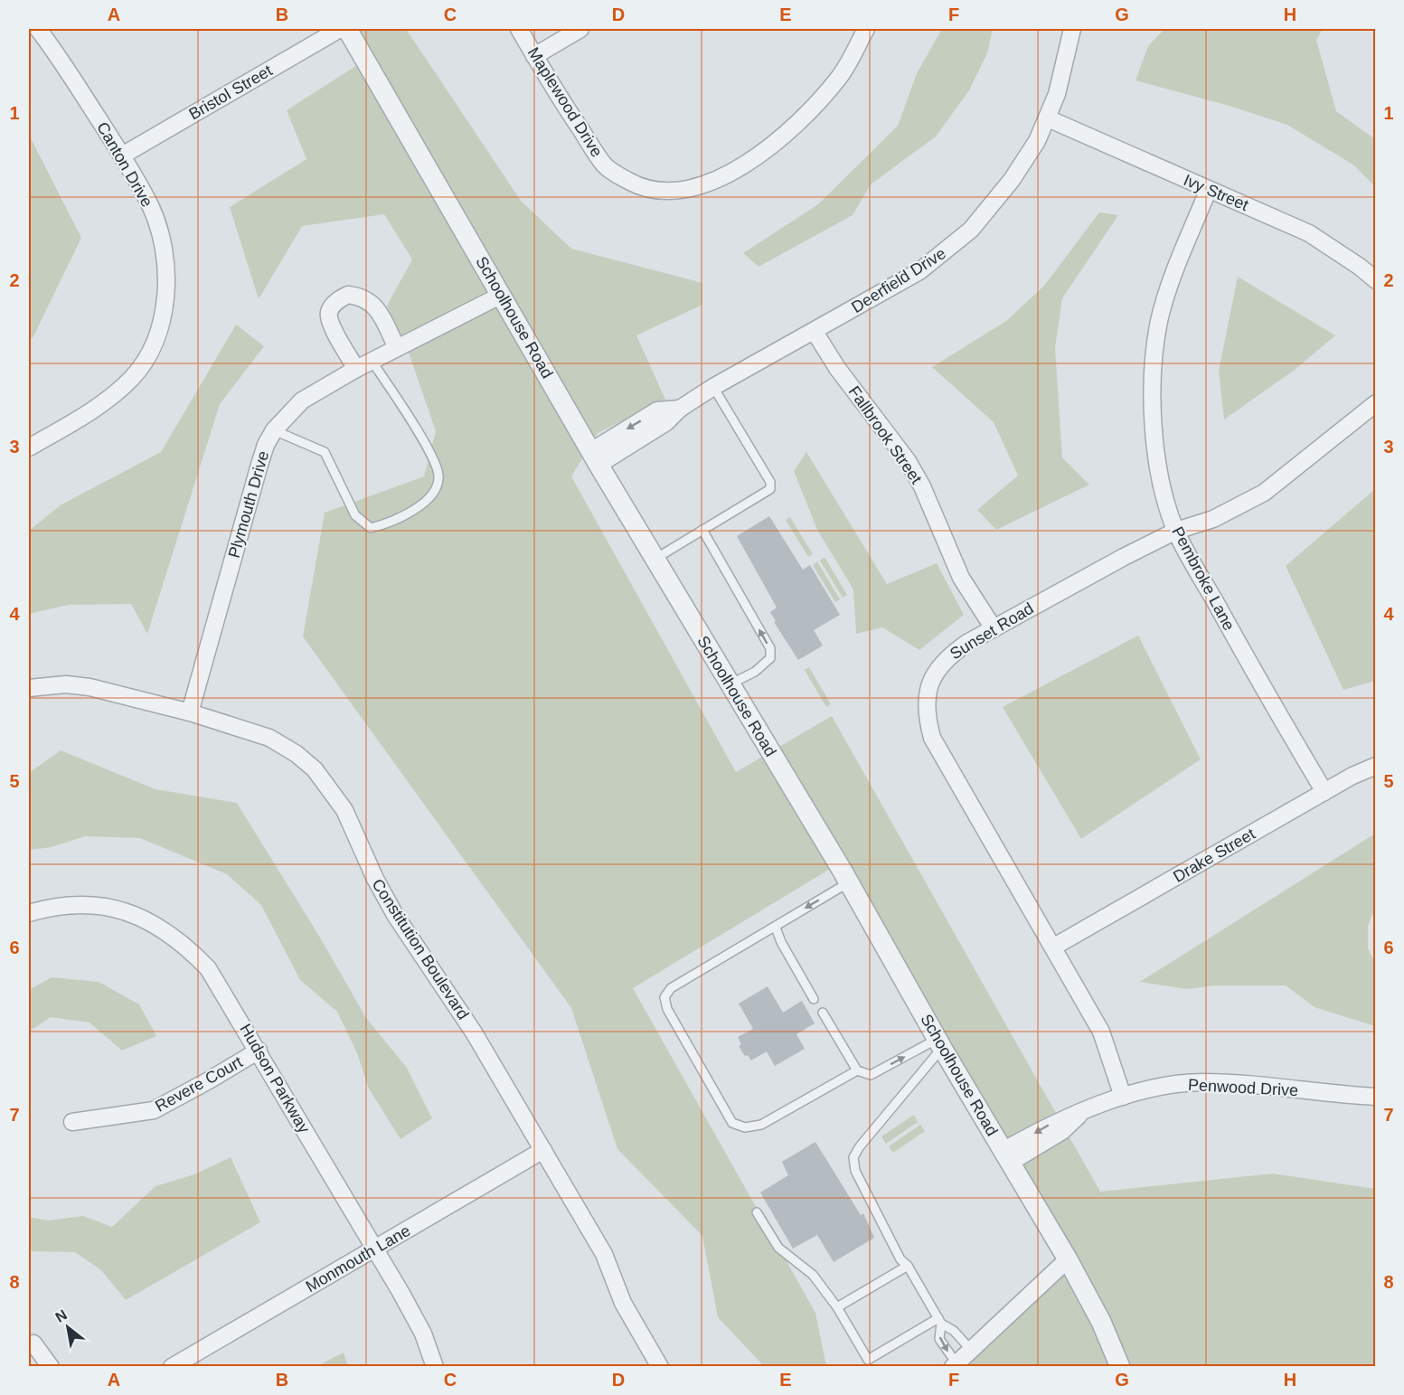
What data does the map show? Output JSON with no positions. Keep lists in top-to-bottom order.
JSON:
{
  "streets": {
    "street": [
      "Bristol Street",
      "Maplewood Drive",
      "Canton Drive",
      "Ivy Street",
      "Deerfield Drive",
      "Schoolhouse Road",
      "Fallbrook Street",
      "Plymouth Drive",
      "Pembroke Lane",
      "Sunset Road",
      "Drake Street",
      "Constitution Boulevard",
      "Hudson Parkway",
      "Revere Court",
      "Penwood Drive",
      "Monmouth Lane"
    ]
  },
  "crossings": [
    ["Bristol Street", "Canton Drive"],
    ["Ivy Street", "Deerfield Drive"],
    ["Ivy Street", "Pembroke Lane"],
    ["Deerfield Drive", "Schoolhouse Road"],
    ["Deerfield Drive", "Fallbrook Street"],
    ["Schoolhouse Road", "Plymouth Drive"],
    ["Schoolhouse Road", "Penwood Drive"],
    ["Fallbrook Street", "Sunset Road"],
    ["Plymouth Drive", "Constitution Boulevard"],
    ["Pembroke Lane", "Sunset Road"],
    ["Pembroke Lane", "Drake Street"],
    ["Sunset Road", "Drake Street"],
    ["Sunset Road", "Penwood Drive"],
    ["Constitution Boulevard", "Monmouth Lane"],
    ["Hudson Parkway", "Revere Court"],
    ["Hudson Parkway", "Monmouth Lane"]
  ],
  "north": "top left",
  "grid": {
    "columns": [
      "A",
      "B",
      "C",
      "D",
      "E",
      "F",
      "G",
      "H"
    ],
    "rows": [
      "1",
      "2",
      "3",
      "4",
      "5",
      "6",
      "7",
      "8"
    ]
  }
}
